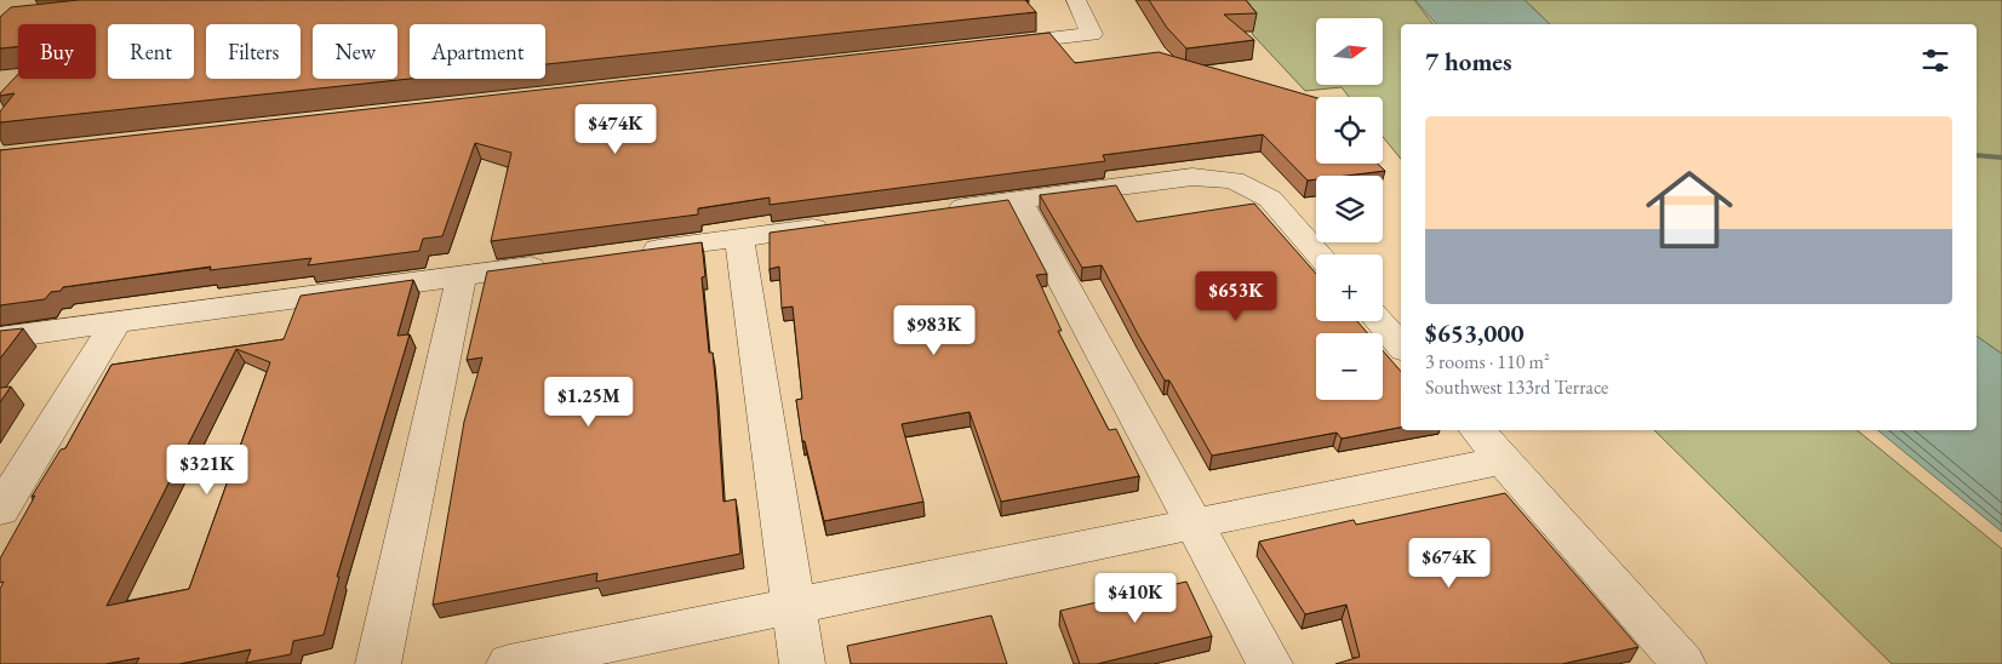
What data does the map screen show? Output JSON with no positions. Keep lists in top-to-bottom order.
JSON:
{
  "north": "right",
  "page": {
    "map_buttons": ["+", "−"],
    "chip": [
      "Buy",
      "Rent",
      "Filters",
      "New",
      "Apartment"
    ],
    "heading": "7 homes",
    "list": [
      {
        "name": "$653,000",
        "note": "3 rooms · 110 m² · Southwest 133rd Terrace"
      }
    ],
    "price": [
      "$474K",
      "$653K",
      "$983K",
      "$1.25M",
      "$321K",
      "$674K",
      "$410K"
    ]
  }
}
